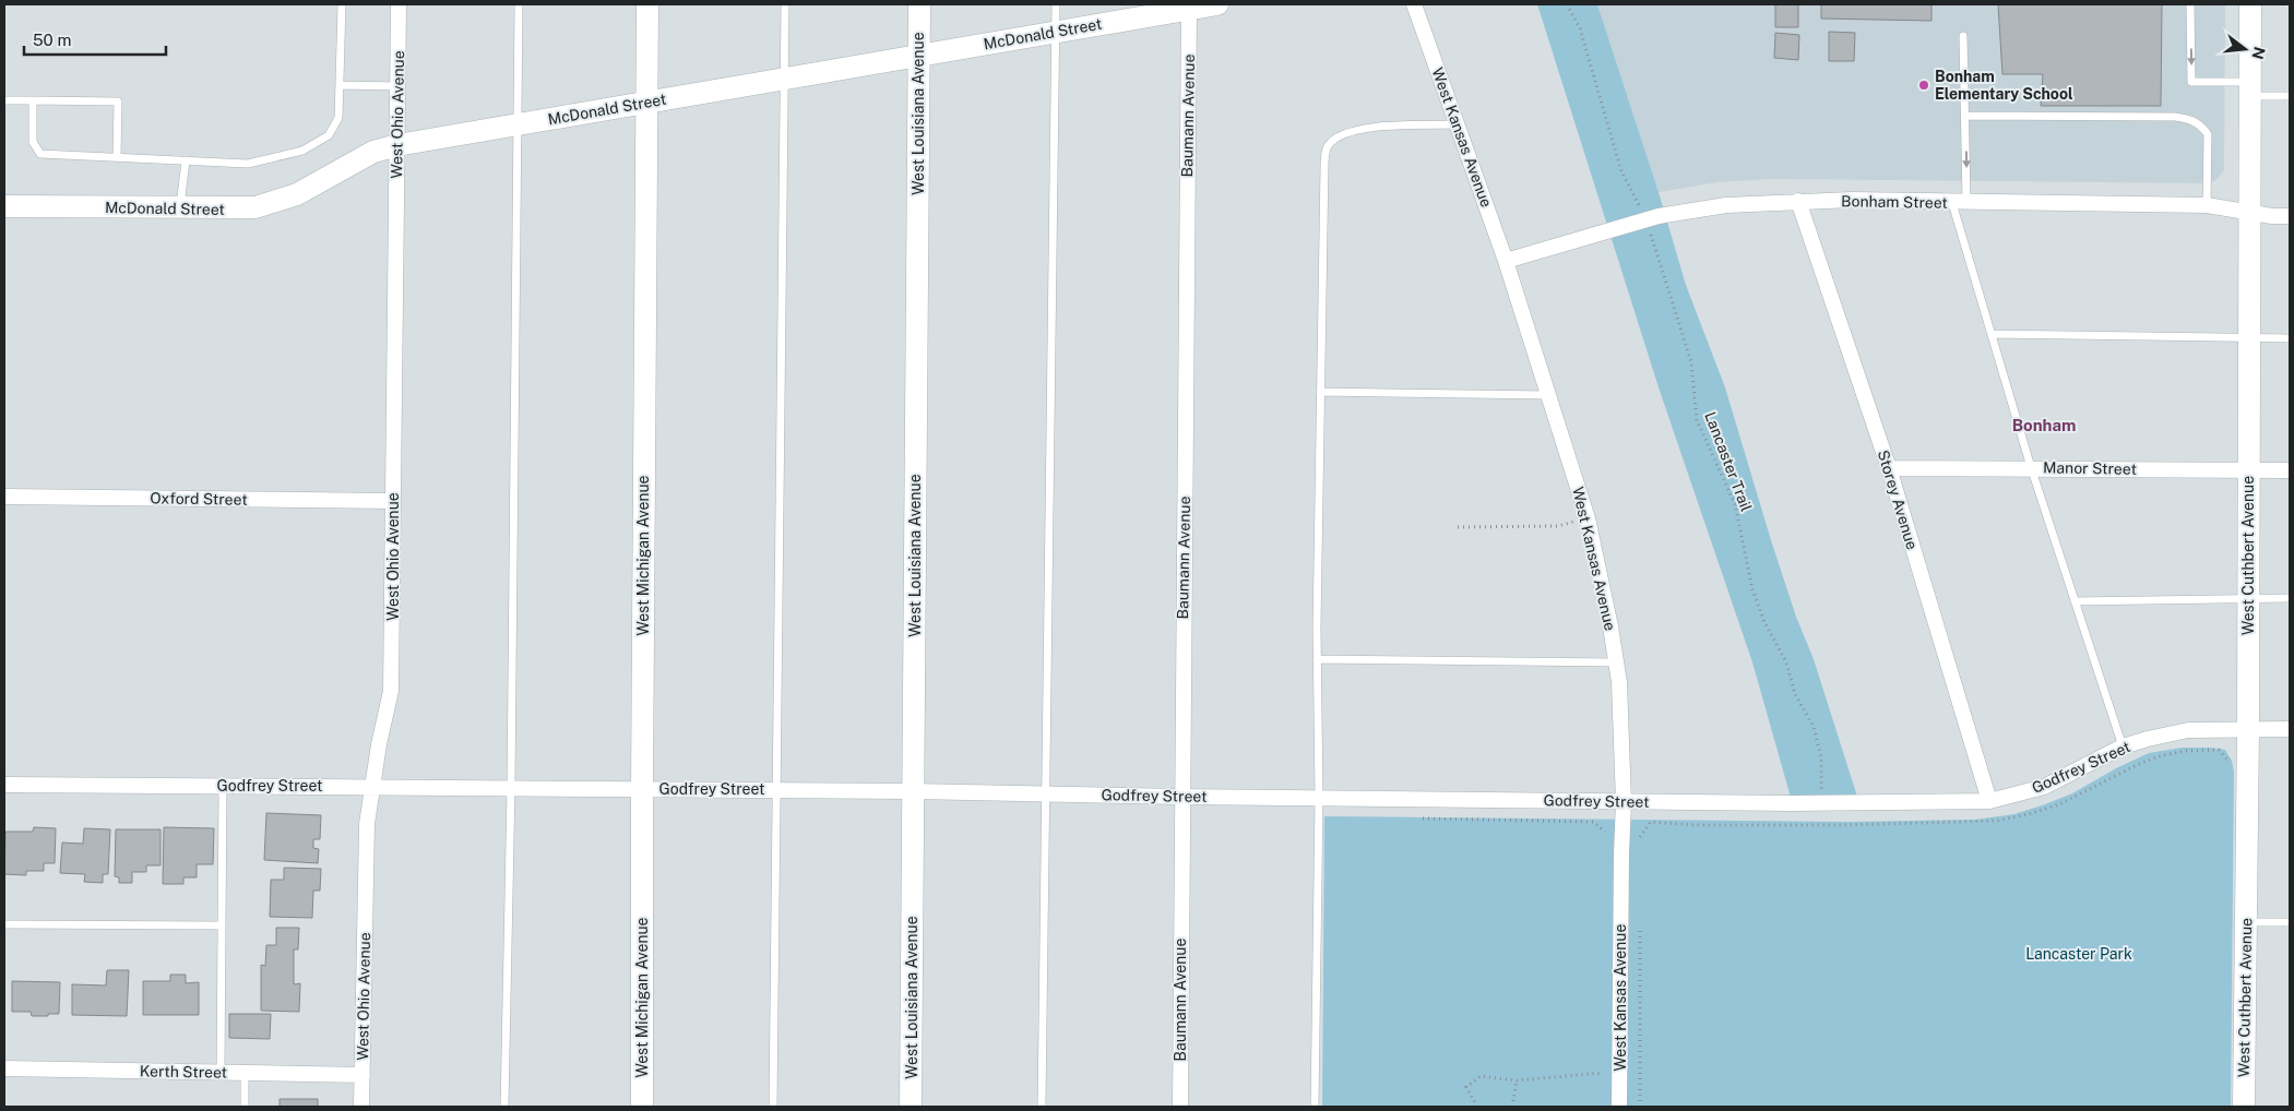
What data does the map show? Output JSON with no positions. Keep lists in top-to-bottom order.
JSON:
{
  "streets": {
    "street": [
      "McDonald Street",
      "West Louisiana Avenue",
      "West Ohio Avenue",
      "Baumann Avenue",
      "West Kansas Avenue",
      "Bonham Street",
      "Manor Street",
      "Oxford Street",
      "Storey Avenue",
      "West Michigan Avenue",
      "West Cuthbert Avenue",
      "Godfrey Street",
      "Kerth Street"
    ],
    "path": ["Lancaster Trail"]
  },
  "crossings": [
    ["McDonald Street", "West Louisiana Avenue"],
    ["McDonald Street", "West Ohio Avenue"],
    ["McDonald Street", "Baumann Avenue"],
    ["McDonald Street", "West Michigan Avenue"],
    ["West Louisiana Avenue", "Godfrey Street"],
    ["West Ohio Avenue", "Oxford Street"],
    ["West Ohio Avenue", "Godfrey Street"],
    ["West Ohio Avenue", "Kerth Street"],
    ["Baumann Avenue", "Godfrey Street"],
    ["West Kansas Avenue", "Bonham Street"],
    ["West Kansas Avenue", "Godfrey Street"],
    ["Bonham Street", "Lancaster Trail"],
    ["Bonham Street", "Storey Avenue"],
    ["Bonham Street", "West Cuthbert Avenue"],
    ["Lancaster Trail", "Godfrey Street"],
    ["Manor Street", "Storey Avenue"],
    ["Manor Street", "West Cuthbert Avenue"],
    ["Storey Avenue", "Godfrey Street"],
    ["West Michigan Avenue", "Godfrey Street"],
    ["West Cuthbert Avenue", "Godfrey Street"]
  ],
  "districts": ["Bonham"],
  "parks": ["Lancaster Park"],
  "places": ["Bonham Elementary School"],
  "scale_bar": "50 m",
  "north": "right"
}
